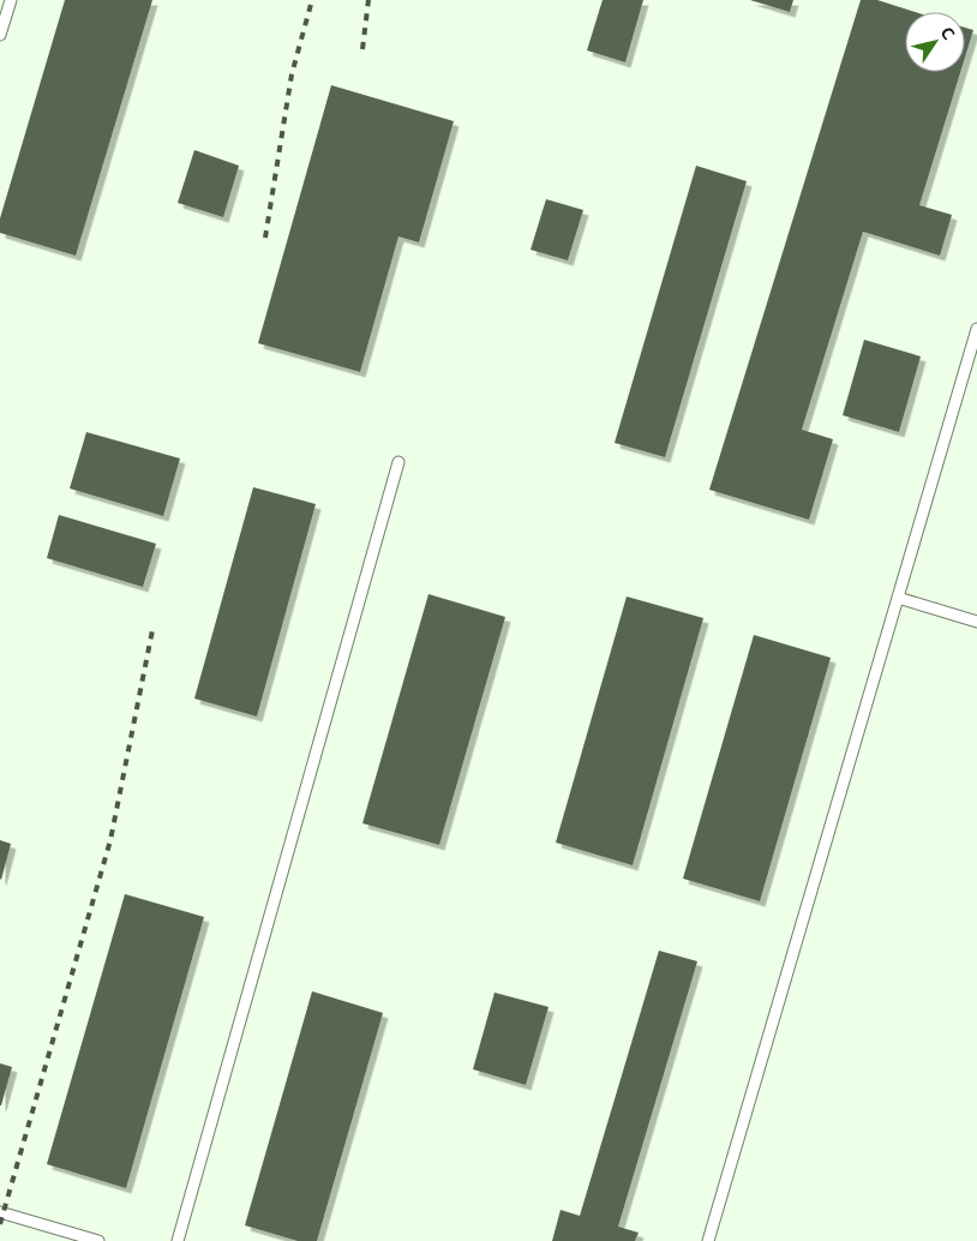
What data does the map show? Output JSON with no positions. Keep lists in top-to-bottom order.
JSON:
{
  "north": "top right"
}
